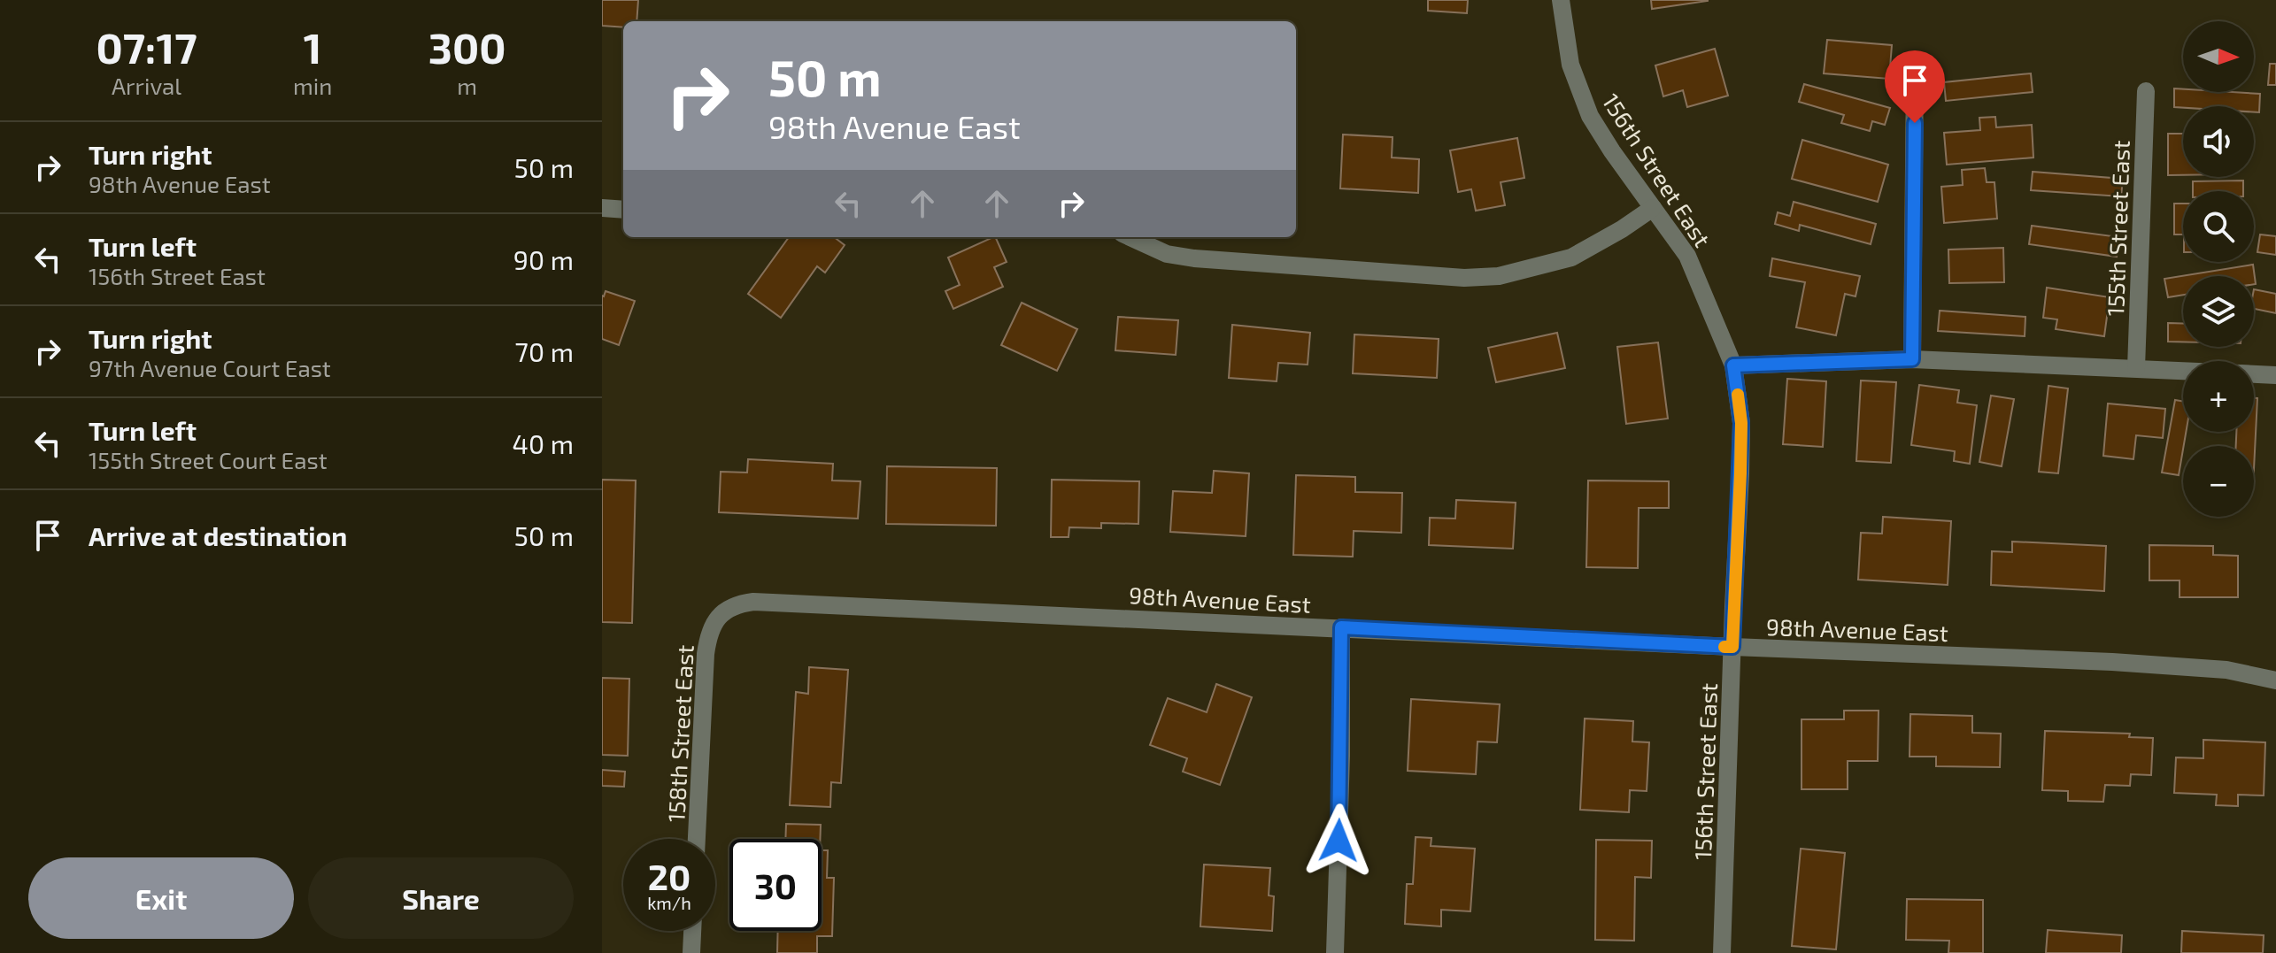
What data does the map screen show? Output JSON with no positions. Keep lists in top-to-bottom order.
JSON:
{
  "streets": {
    "street": [
      "156th Street East",
      "155th Street East",
      "98th Avenue East",
      "158th Street East"
    ]
  },
  "crossings": [
    ["156th Street East", "98th Avenue East"],
    ["98th Avenue East", "158th Street East"]
  ],
  "north": "right",
  "page": {
    "eta": [
      "07:17",
      "Arrival",
      "1",
      "min",
      "300",
      "m"
    ],
    "map_buttons": ["+", "−"],
    "turn": ["50 m", "98th Avenue East"],
    "list": [
      {
        "name": "Turn right",
        "note": "98th Avenue East",
        "value": "50 m"
      },
      {
        "name": "Turn left",
        "note": "156th Street East",
        "value": "90 m"
      },
      {
        "name": "Turn right",
        "note": "97th Avenue Court East",
        "value": "70 m"
      },
      {
        "name": "Turn left",
        "note": "155th Street Court East",
        "value": "40 m"
      },
      {
        "name": "Arrive at destination",
        "value": "50 m"
      }
    ],
    "speed": "20 km/h",
    "limit": "30",
    "buttons": ["Exit", "Share"]
  }
}
